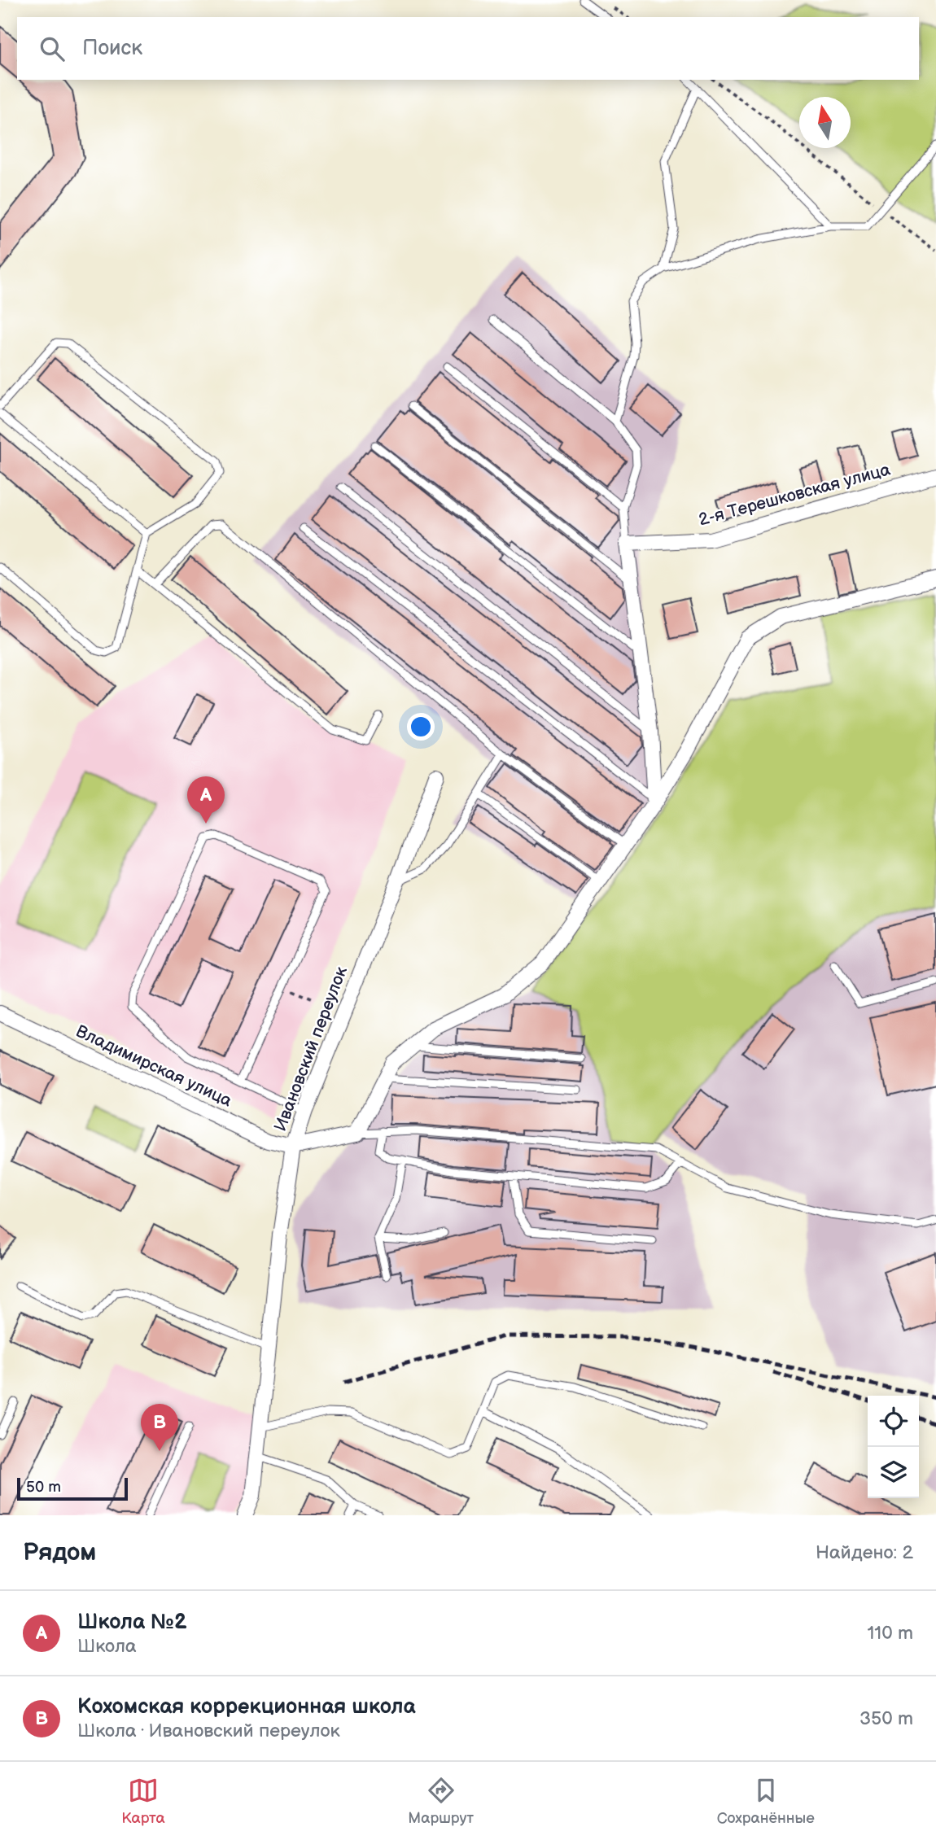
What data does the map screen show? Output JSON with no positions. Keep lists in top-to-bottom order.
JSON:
{
  "streets": {
    "street": ["2-я Терешковская улица", "Ивановский переулок", "Владимирская улица"]
  },
  "crossings": [
    ["Ивановский переулок", "Владимирская улица"]
  ],
  "scale_bar": "50 m",
  "north": "top",
  "page": {
    "search": "Поиск",
    "pins": ["A", "B"],
    "scale": "50 m",
    "heading": ["Рядом", "Найдено: 2"],
    "list": [
      {
        "mark": "A",
        "name": "Школа №2",
        "note": "Школа",
        "value": "110 m"
      },
      {
        "mark": "B",
        "name": "Кохомская коррекционная школа",
        "note": "Школа · Ивановский переулок",
        "value": "350 m"
      }
    ],
    "nav": ["Карта", "Маршрут", "Сохранённые"]
  }
}
